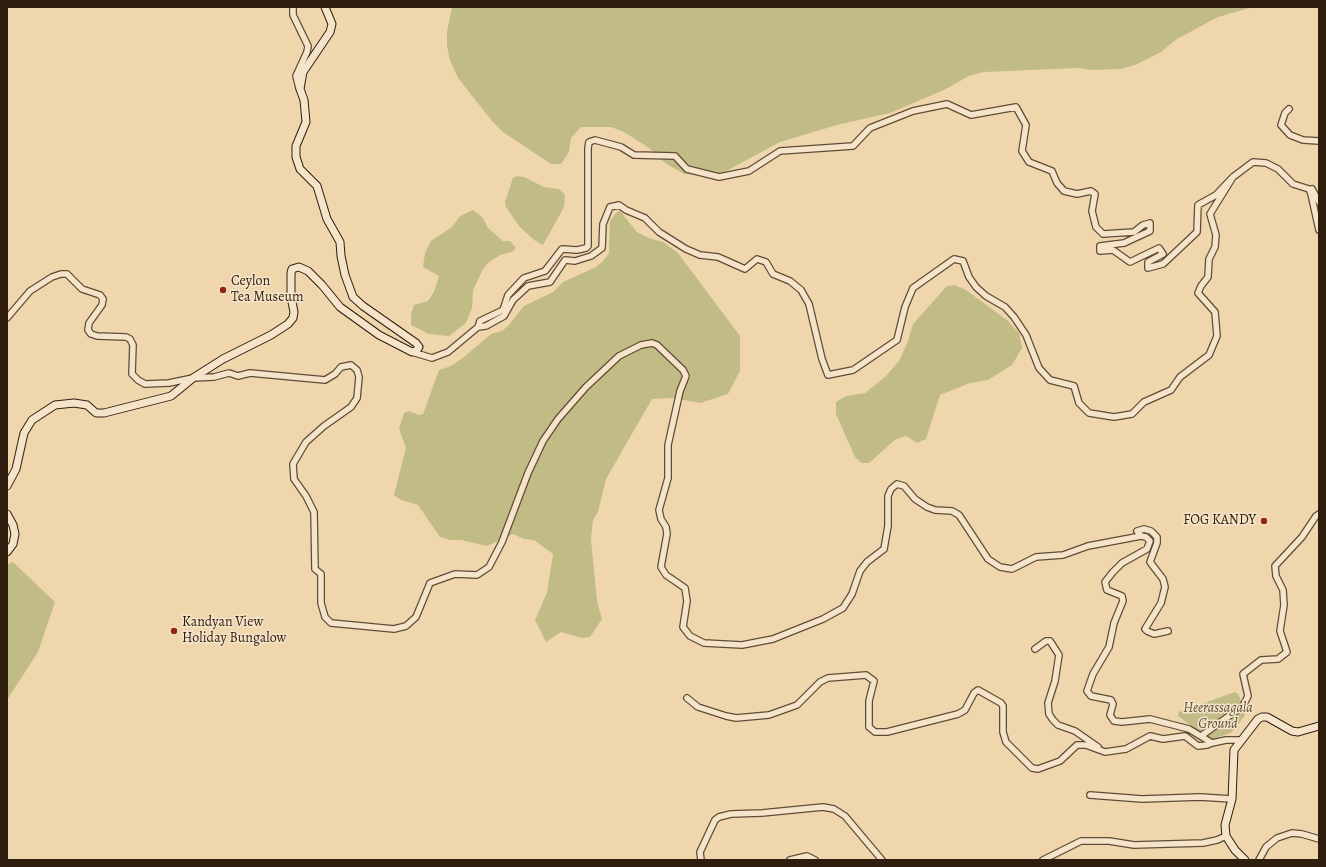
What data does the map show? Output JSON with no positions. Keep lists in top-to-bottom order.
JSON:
{
  "parks": ["Heerassagala Ground"],
  "places": ["Ceylon Tea Museum", "FOG KANDY", "Kandyan View Holiday Bungalow"]
}
